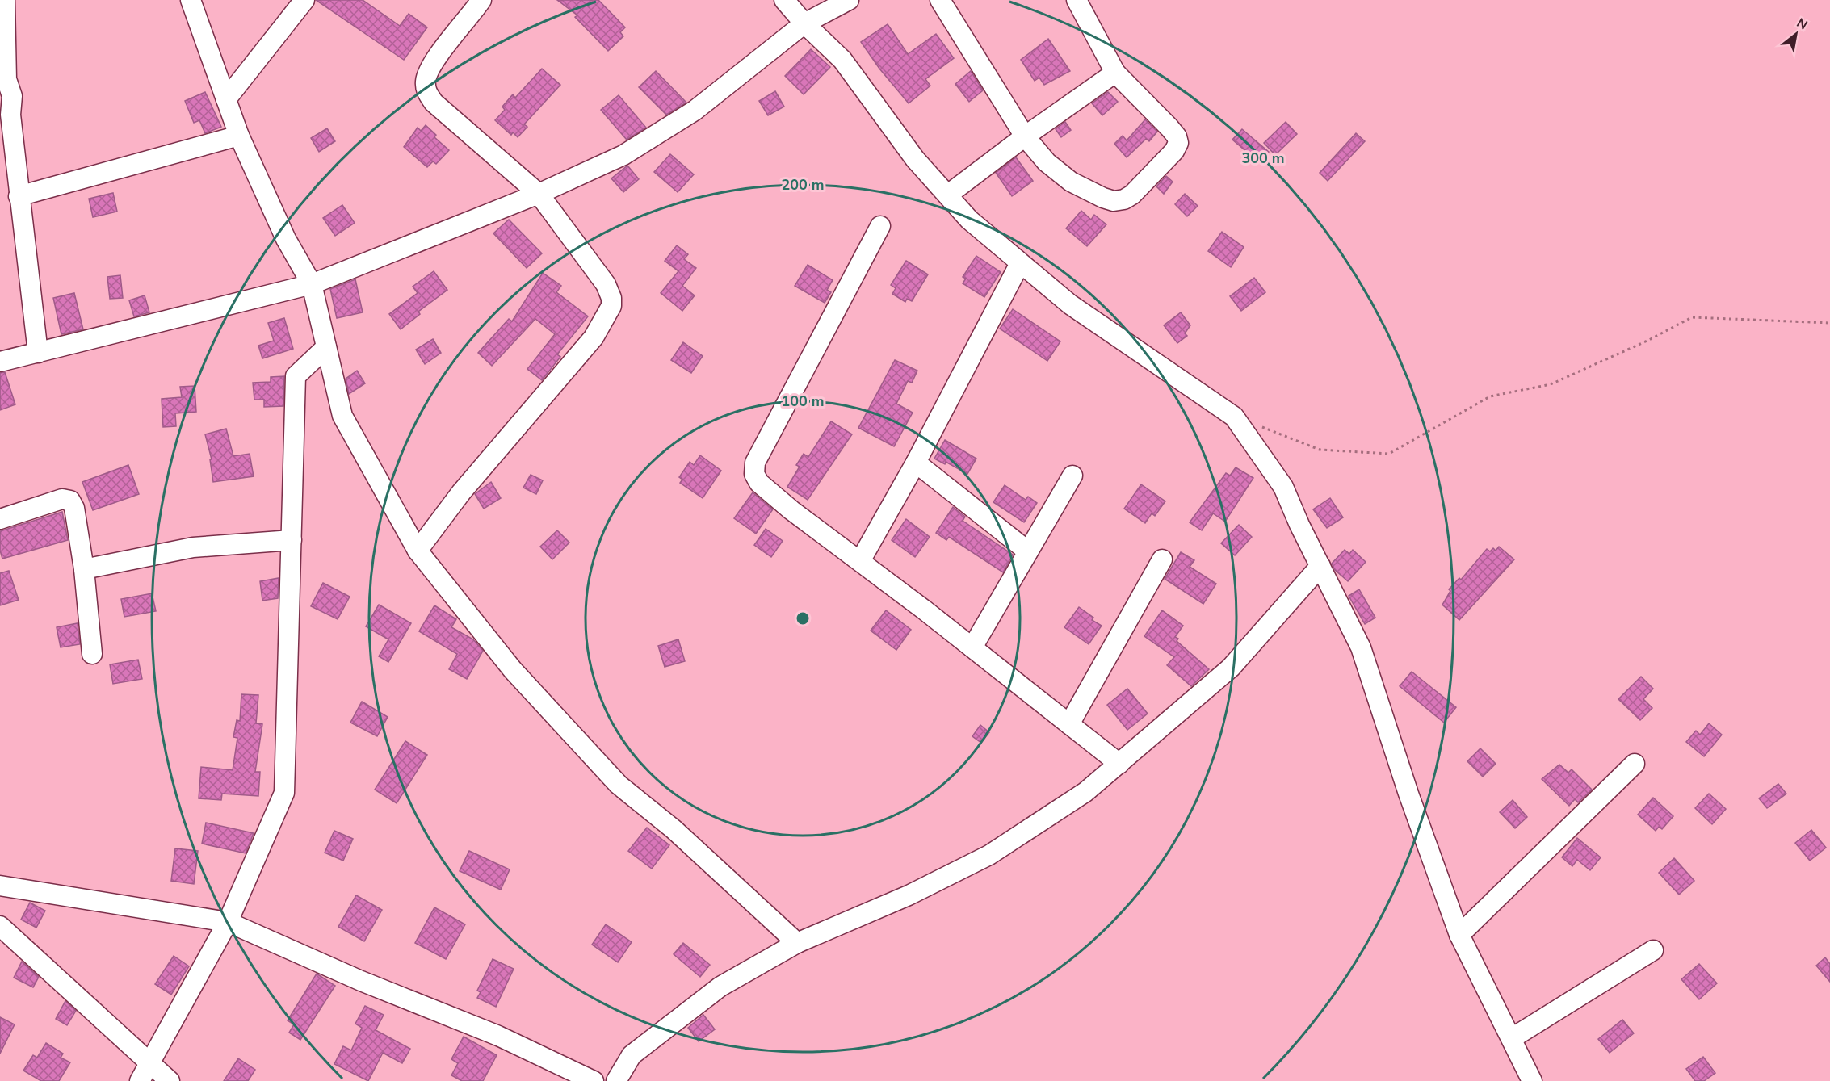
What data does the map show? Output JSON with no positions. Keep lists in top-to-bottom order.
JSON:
{
  "north": "top right",
  "rings": ["300 m", "200 m", "100 m"]
}
